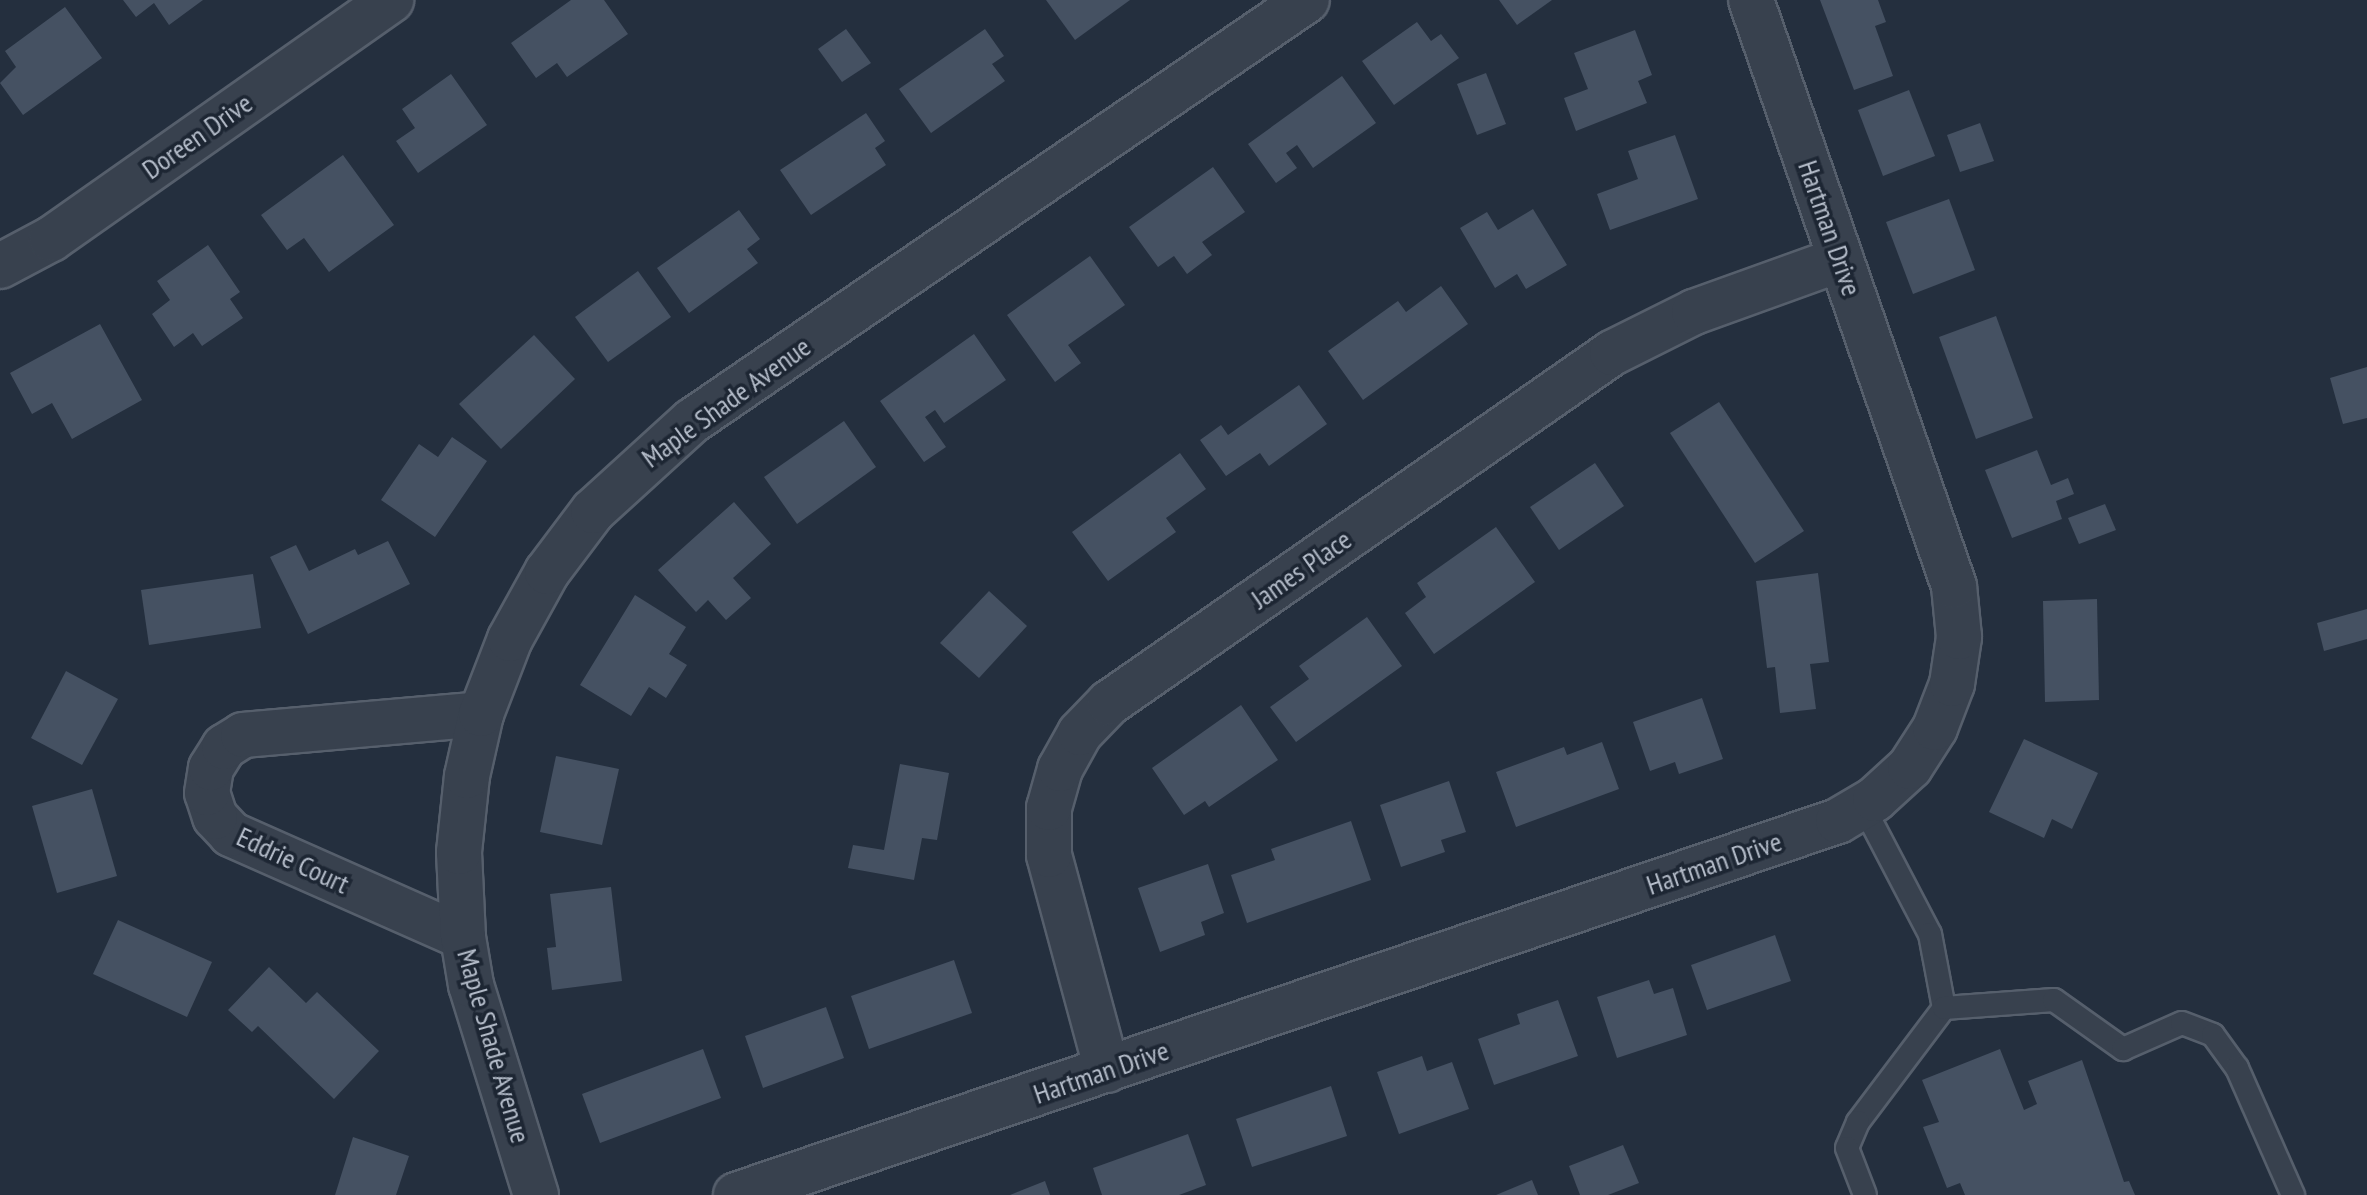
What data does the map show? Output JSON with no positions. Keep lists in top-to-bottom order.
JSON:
{
  "streets": {
    "street": [
      "Doreen Drive",
      "Hartman Drive",
      "Maple Shade Avenue",
      "James Place",
      "Eddrie Court"
    ]
  },
  "crossings": [
    ["Hartman Drive", "James Place"],
    ["Maple Shade Avenue", "Eddrie Court"]
  ]
}
